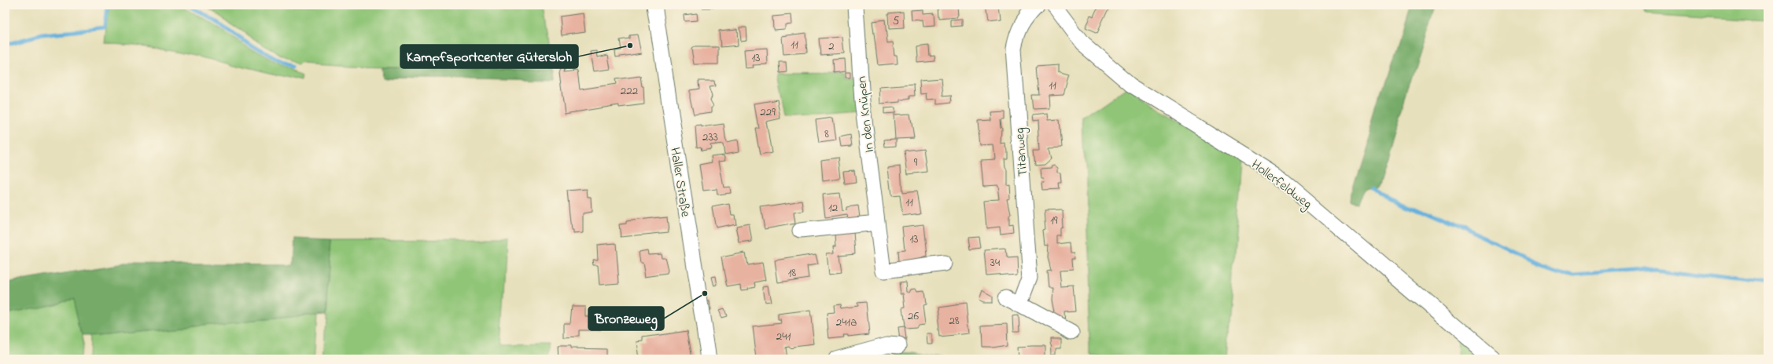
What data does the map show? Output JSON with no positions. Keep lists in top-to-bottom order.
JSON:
{
  "streets": {
    "street": [
      "In den Knüpen",
      "Titanweg",
      "Haller Straße",
      "Hollerfeldweg"
    ]
  },
  "places": ["Kampfsportcenter Gütersloh", "Bronzeweg"],
  "house_numbers": [
    "5",
    "11",
    "2",
    "13",
    "11",
    "222",
    "229",
    "8",
    "233",
    "9",
    "11",
    "12",
    "19",
    "13",
    "34",
    "18",
    "26",
    "28",
    "241a",
    "241"
  ]
}
